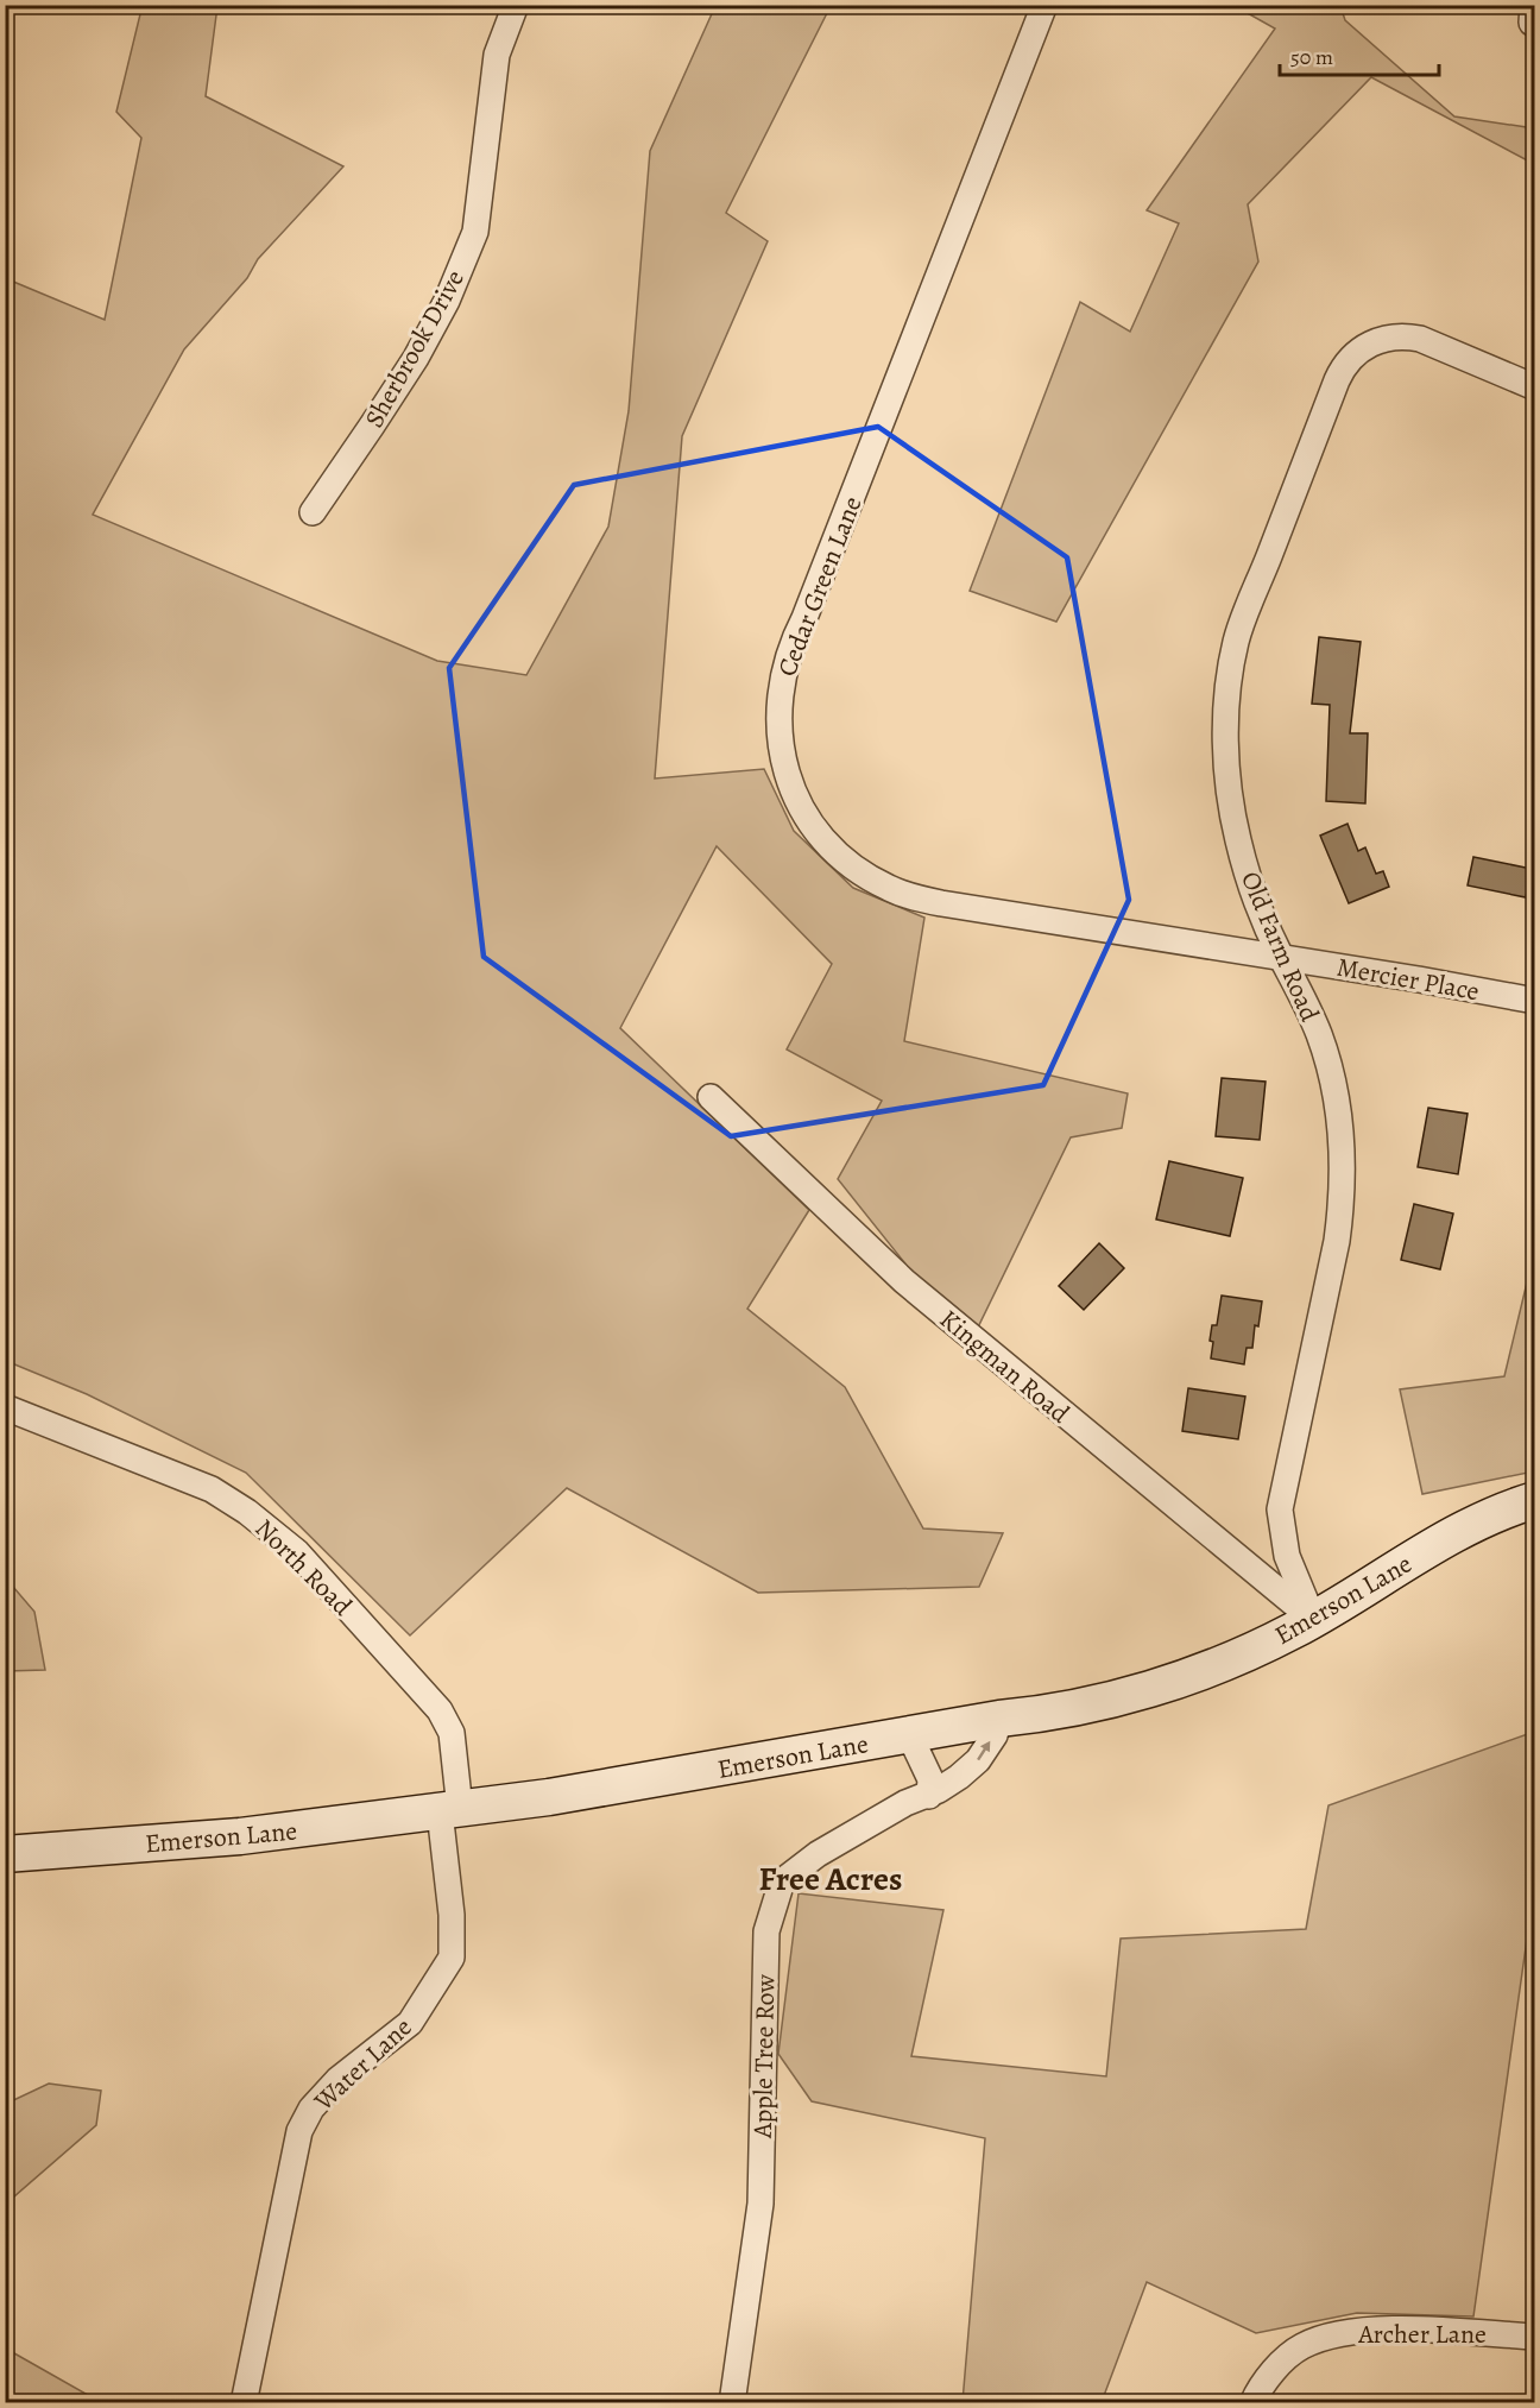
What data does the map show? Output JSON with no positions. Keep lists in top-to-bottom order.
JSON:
{
  "streets": {
    "street": [
      "Sherbrook Drive",
      "Cedar Green Lane",
      "Old Farm Road",
      "Mercier Place",
      "Kingman Road",
      "North Road",
      "Emerson Lane",
      "Apple Tree Row",
      "Water Lane",
      "Archer Lane"
    ]
  },
  "crossings": [
    ["Cedar Green Lane", "Old Farm Road"],
    ["Cedar Green Lane", "Mercier Place"],
    ["Old Farm Road", "Mercier Place"],
    ["Old Farm Road", "Kingman Road"],
    ["Old Farm Road", "Emerson Lane"],
    ["Kingman Road", "Emerson Lane"],
    ["North Road", "Emerson Lane"],
    ["North Road", "Water Lane"],
    ["Emerson Lane", "Apple Tree Row"],
    ["Emerson Lane", "Water Lane"]
  ],
  "districts": ["Free Acres"],
  "scale_bar": "50 m"
}
